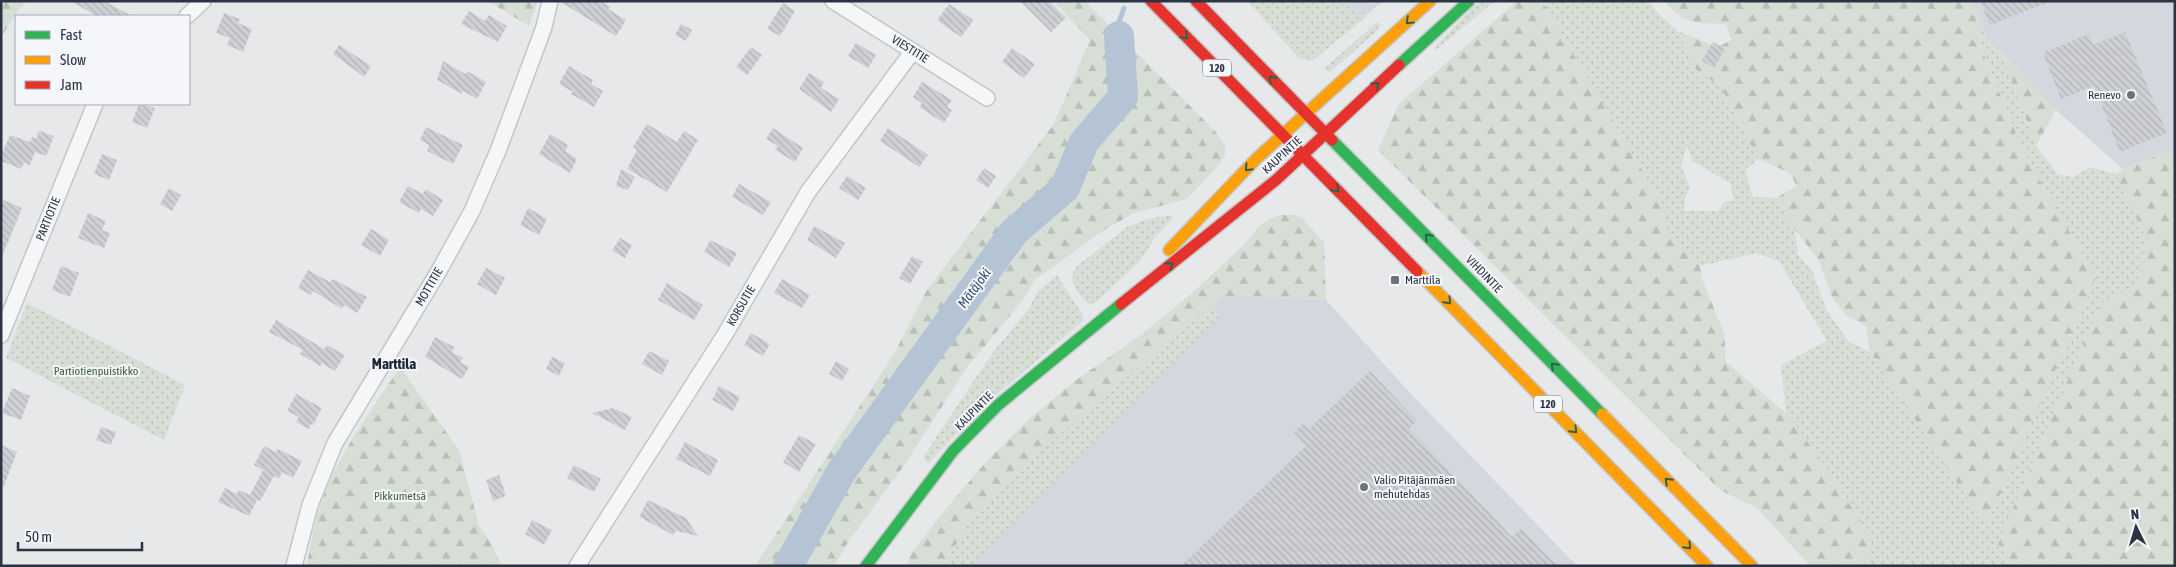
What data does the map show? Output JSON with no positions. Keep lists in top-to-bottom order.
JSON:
{
  "streets": {
    "main road": ["120", "KAUPINTIE", "VIHDINTIE"],
    "street": [
      "VIESTITIE",
      "PARTIOTIE",
      "MOTTITIE",
      "KORSUTIE"
    ]
  },
  "crossings": [
    ["VIESTITIE", "KORSUTIE"],
    ["120", "KAUPINTIE"],
    ["KAUPINTIE", "VIHDINTIE"]
  ],
  "districts": ["Marttila"],
  "water": ["Mätäjoki"],
  "parks": ["Partiotienpuistikko", "Pikkumetsä"],
  "places": {
    "other": ["Renevo", "Valio Pitäjänmäen mehutehdas"],
    "transit": ["Marttila"]
  },
  "legend": ["Fast", "Slow", "Jam"],
  "scale_bar": "50 m",
  "north": "top"
}
